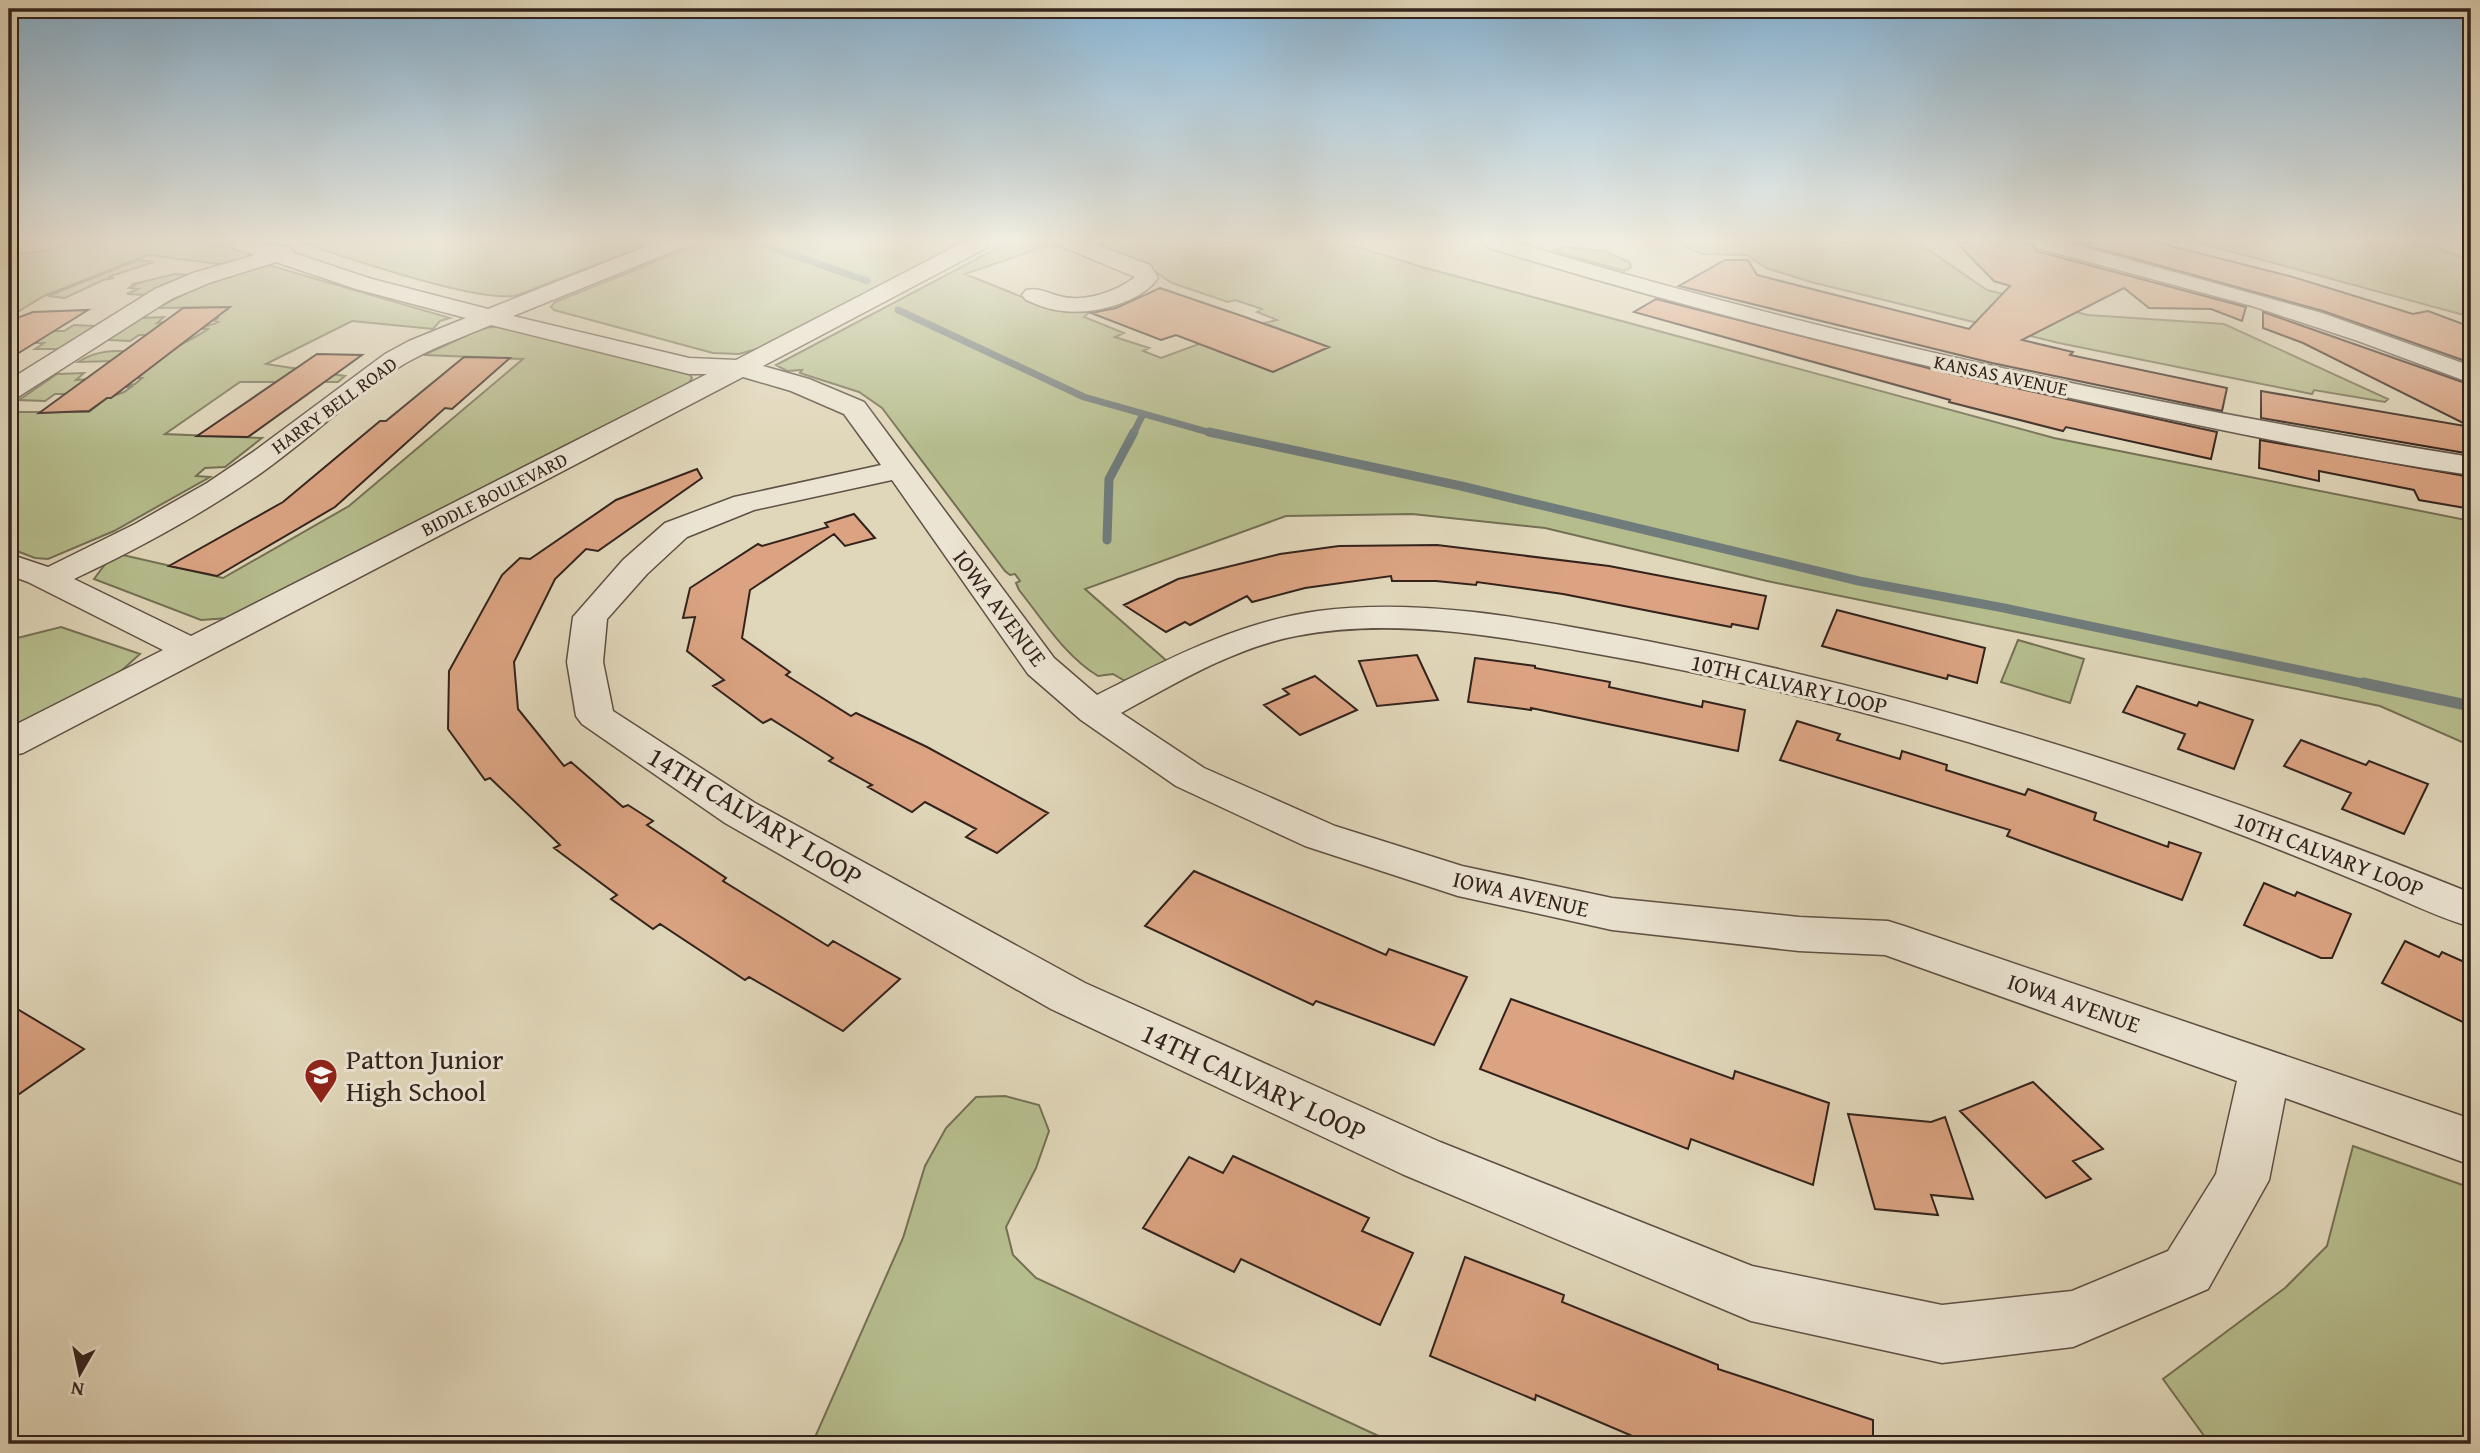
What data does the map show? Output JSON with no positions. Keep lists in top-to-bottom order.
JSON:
{
  "streets": {
    "street": [
      "KANSAS AVENUE",
      "HARRY BELL ROAD",
      "BIDDLE BOULEVARD",
      "IOWA AVENUE",
      "10TH CALVARY LOOP",
      "14TH CALVARY LOOP"
    ]
  },
  "crossings": [
    ["HARRY BELL ROAD", "IOWA AVENUE"],
    ["BIDDLE BOULEVARD", "IOWA AVENUE"],
    ["IOWA AVENUE", "10TH CALVARY LOOP"],
    ["IOWA AVENUE", "14TH CALVARY LOOP"]
  ],
  "places": {
    "school or university": ["Patton Junior High School"]
  },
  "north": "bottom"
}
